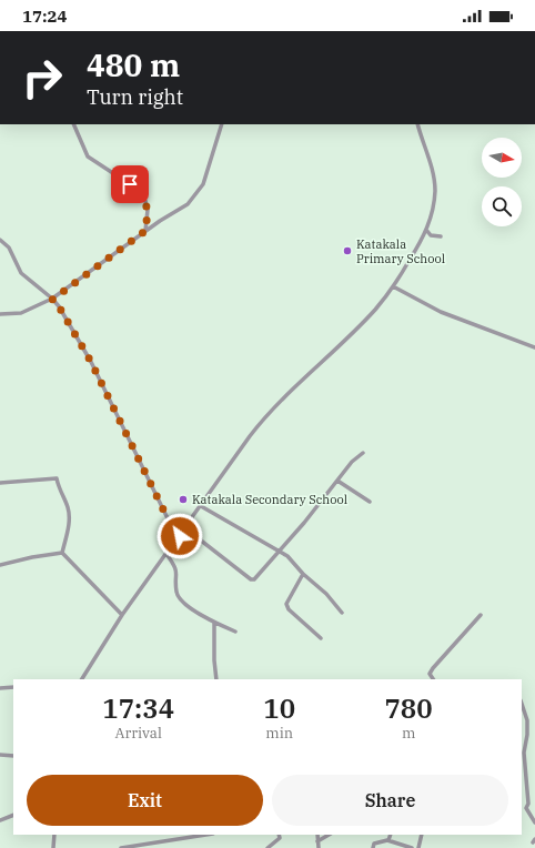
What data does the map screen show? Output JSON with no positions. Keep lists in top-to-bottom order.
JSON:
{
  "places": ["Katakala Primary School", "Katakala Secondary School"],
  "north": "right",
  "page": {
    "status": "17:24",
    "turn": ["480 m", "Turn right"],
    "eta": [
      "17:34",
      "Arrival",
      "10",
      "min",
      "780",
      "m"
    ],
    "buttons": ["Exit", "Share"]
  }
}
